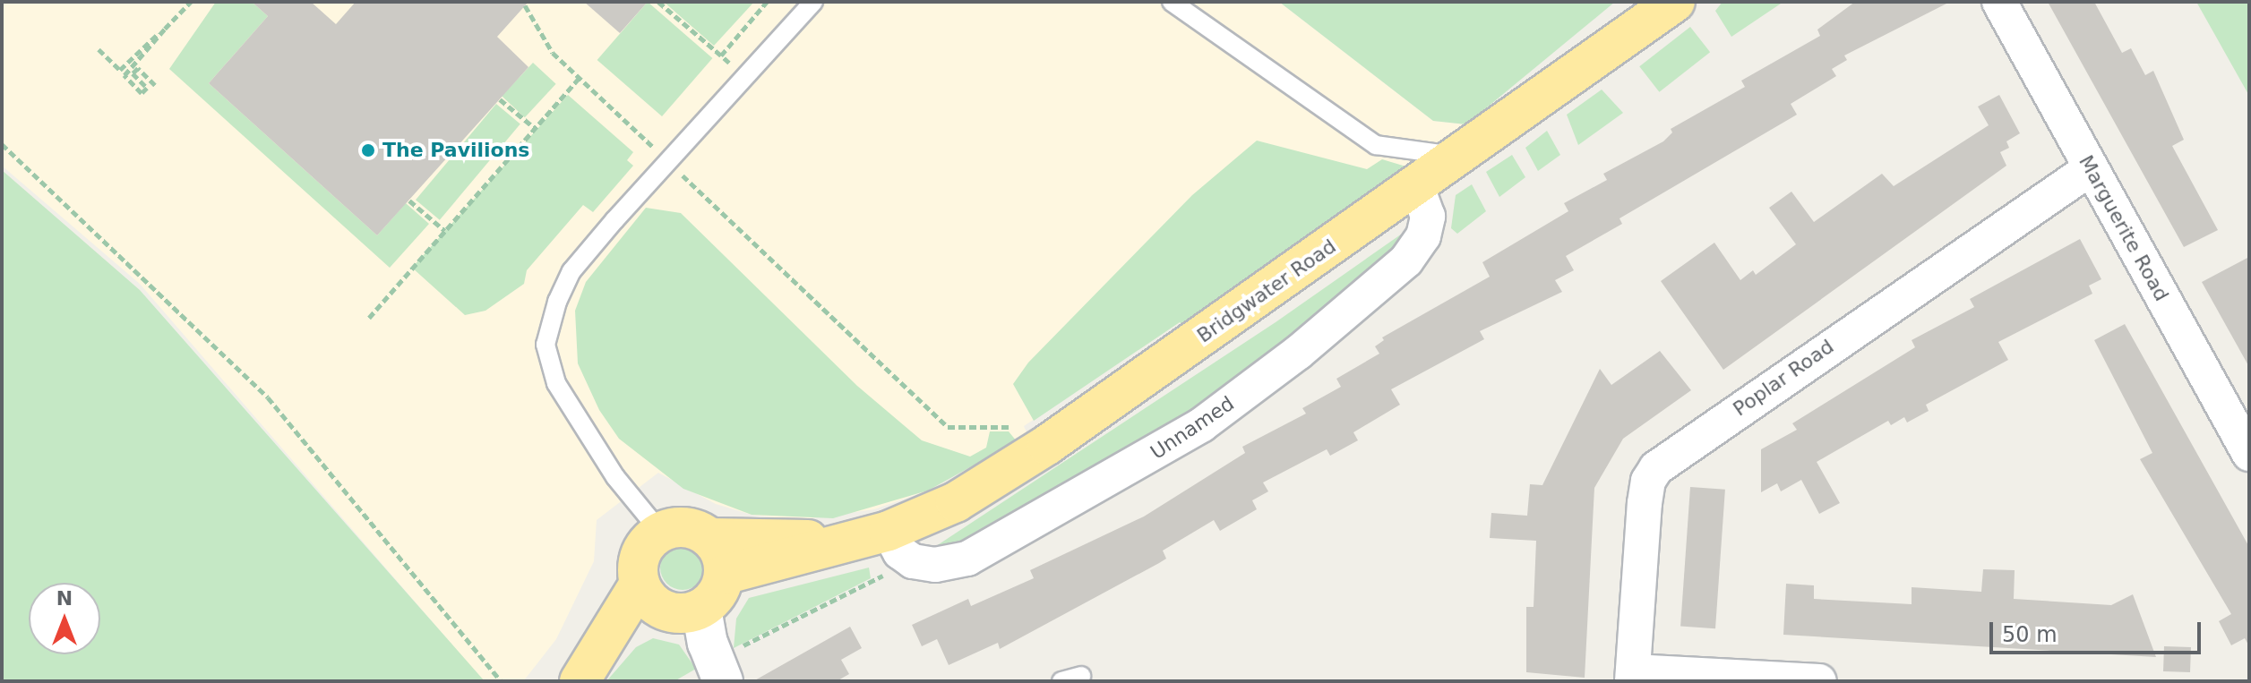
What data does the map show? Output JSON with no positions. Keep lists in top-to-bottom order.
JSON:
{
  "streets": {
    "highway": ["Bridgwater Road"],
    "street": ["Marguerite Road", "Poplar Road", "Unnamed"]
  },
  "crossings": [
    ["Marguerite Road", "Poplar Road"],
    ["Bridgwater Road", "Unnamed"]
  ],
  "places": ["The Pavilions"],
  "scale_bar": "50 m",
  "north": "top"
}
